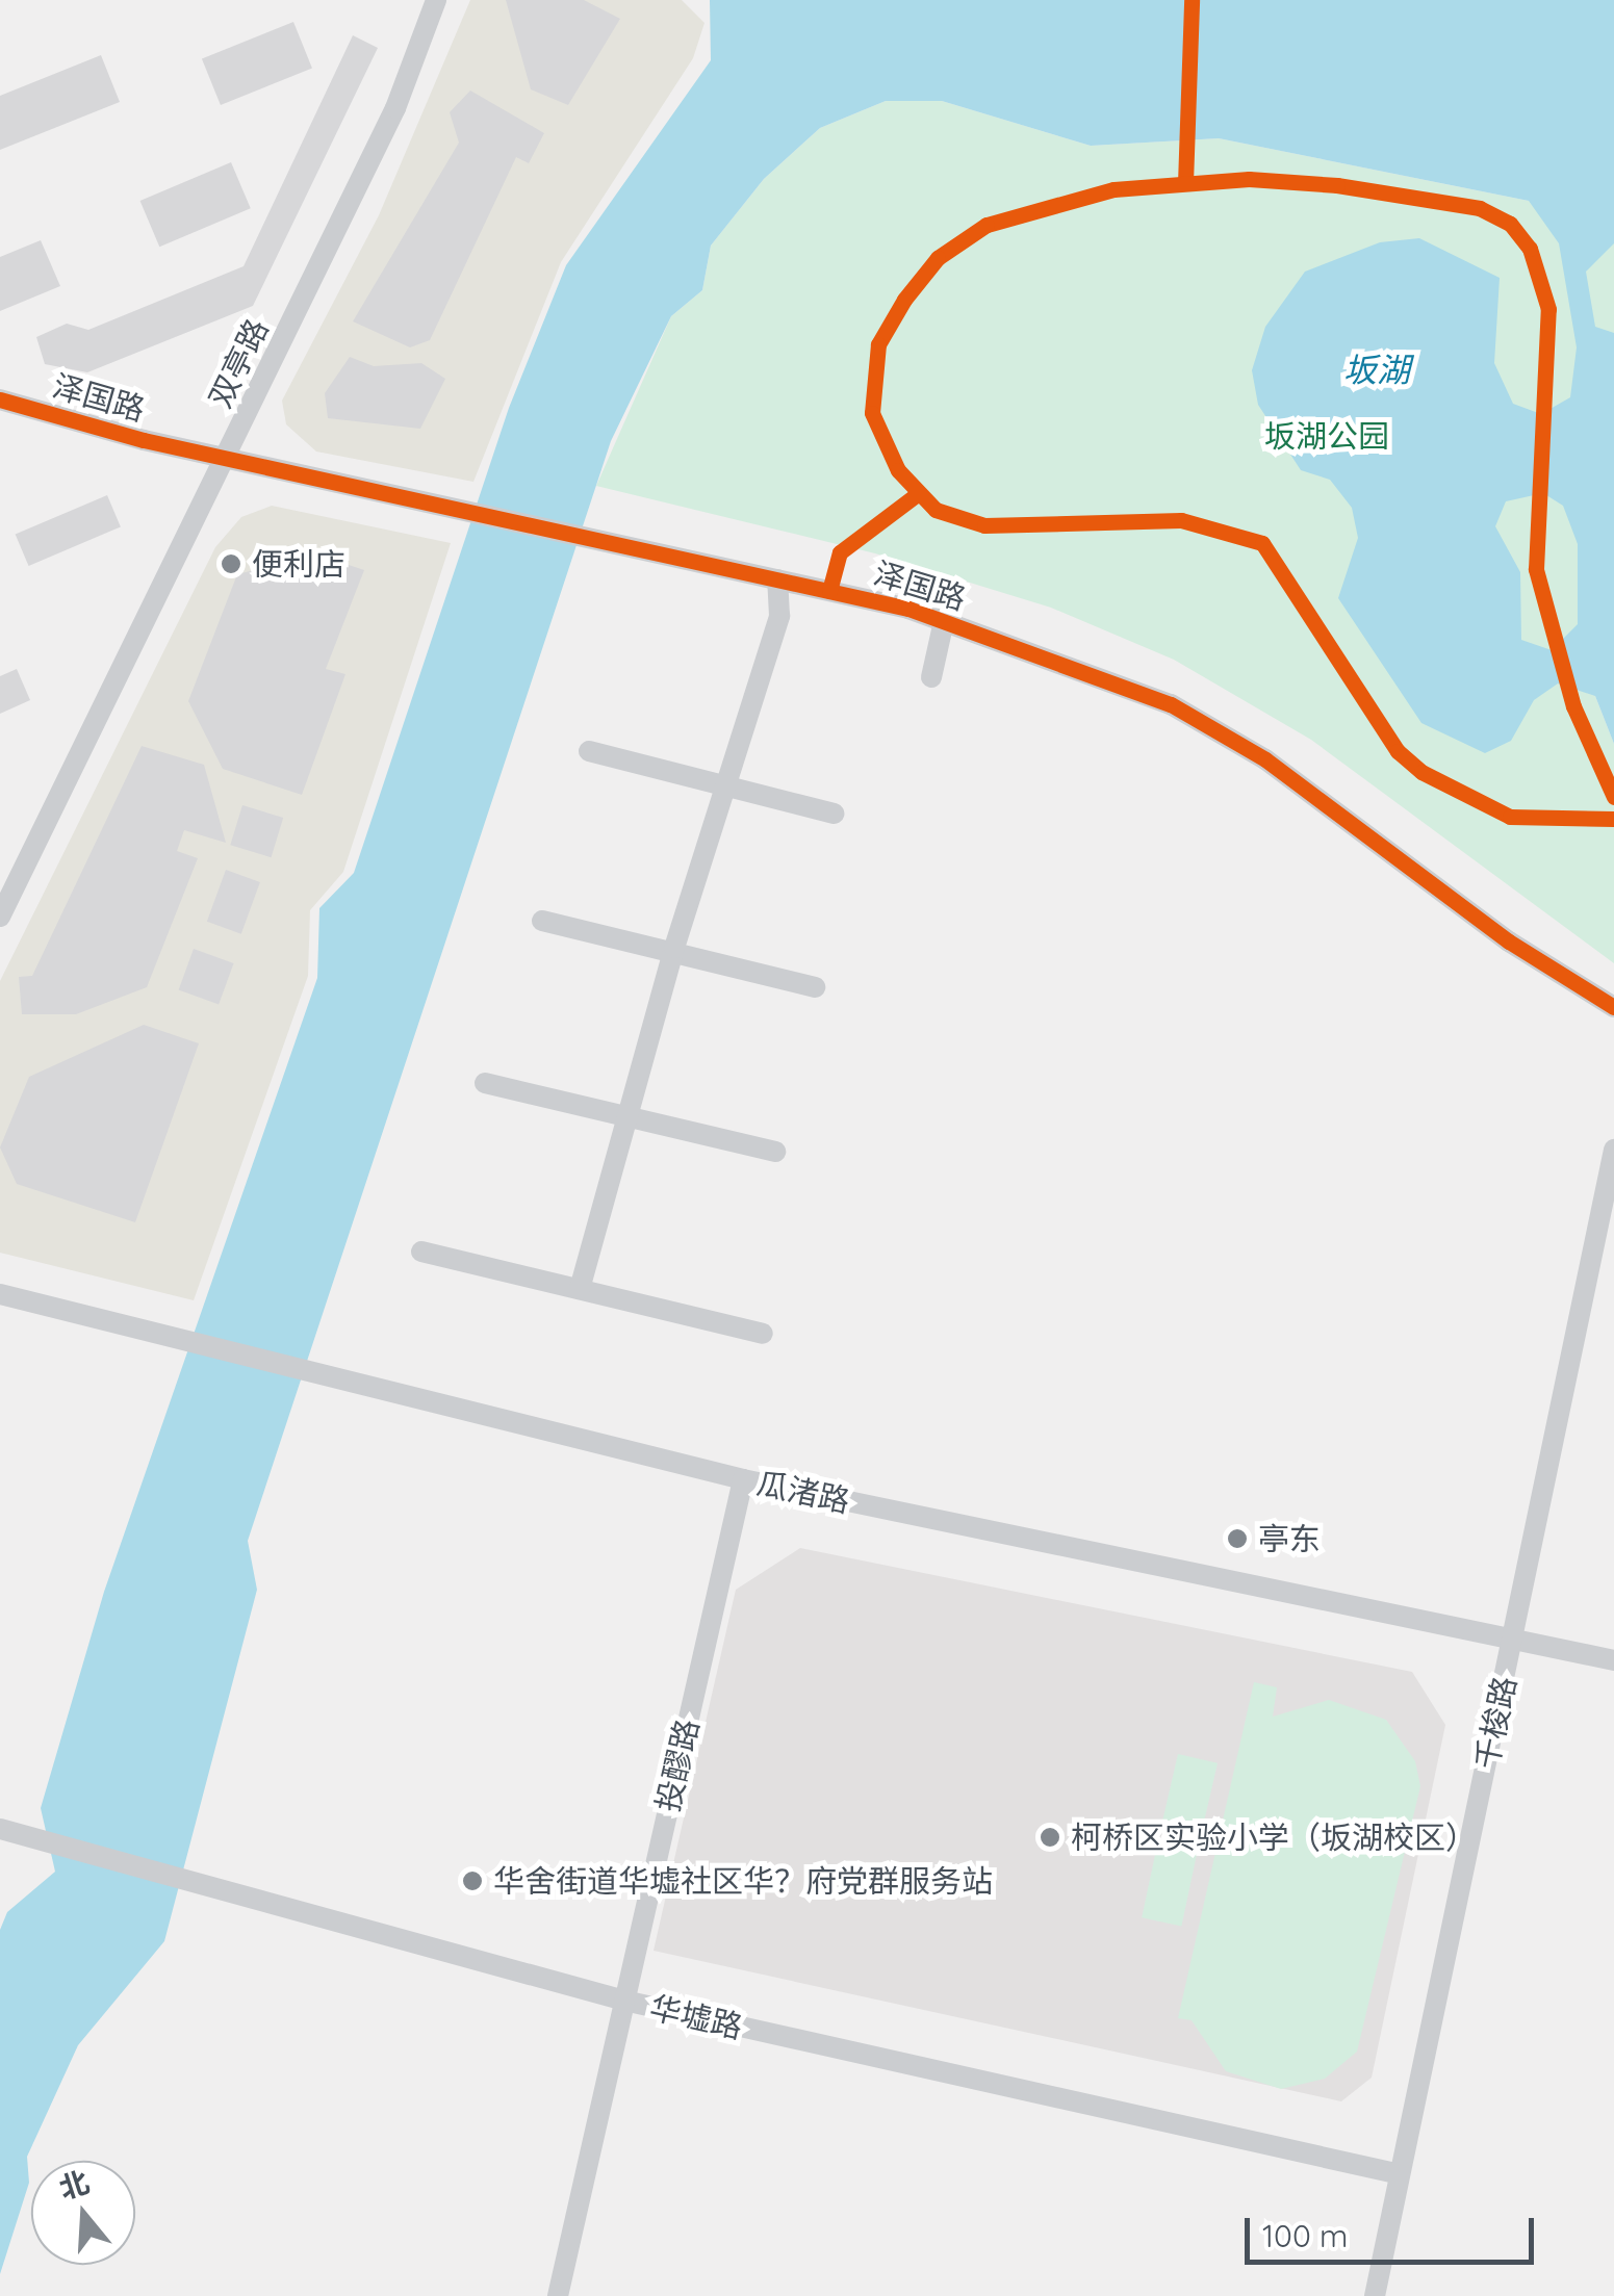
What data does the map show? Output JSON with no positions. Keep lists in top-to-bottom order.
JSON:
{
  "streets": {
    "street": [
      "双亭路",
      "泽国路",
      "瓜渚路",
      "千梭路",
      "投醪路",
      "华墟路"
    ]
  },
  "crossings": [
    ["双亭路", "泽国路"],
    ["瓜渚路", "千梭路"],
    ["瓜渚路", "投醪路"],
    ["千梭路", "华墟路"],
    ["投醪路", "华墟路"]
  ],
  "water": ["坂湖"],
  "parks": ["坂湖公园"],
  "places": [
    "便利店",
    "亭东",
    "柯桥区实验小学（坂湖校区）",
    "华舍街道华墟社区华？府党群服务站"
  ],
  "scale_bar": "100 m",
  "north": "top"
}
